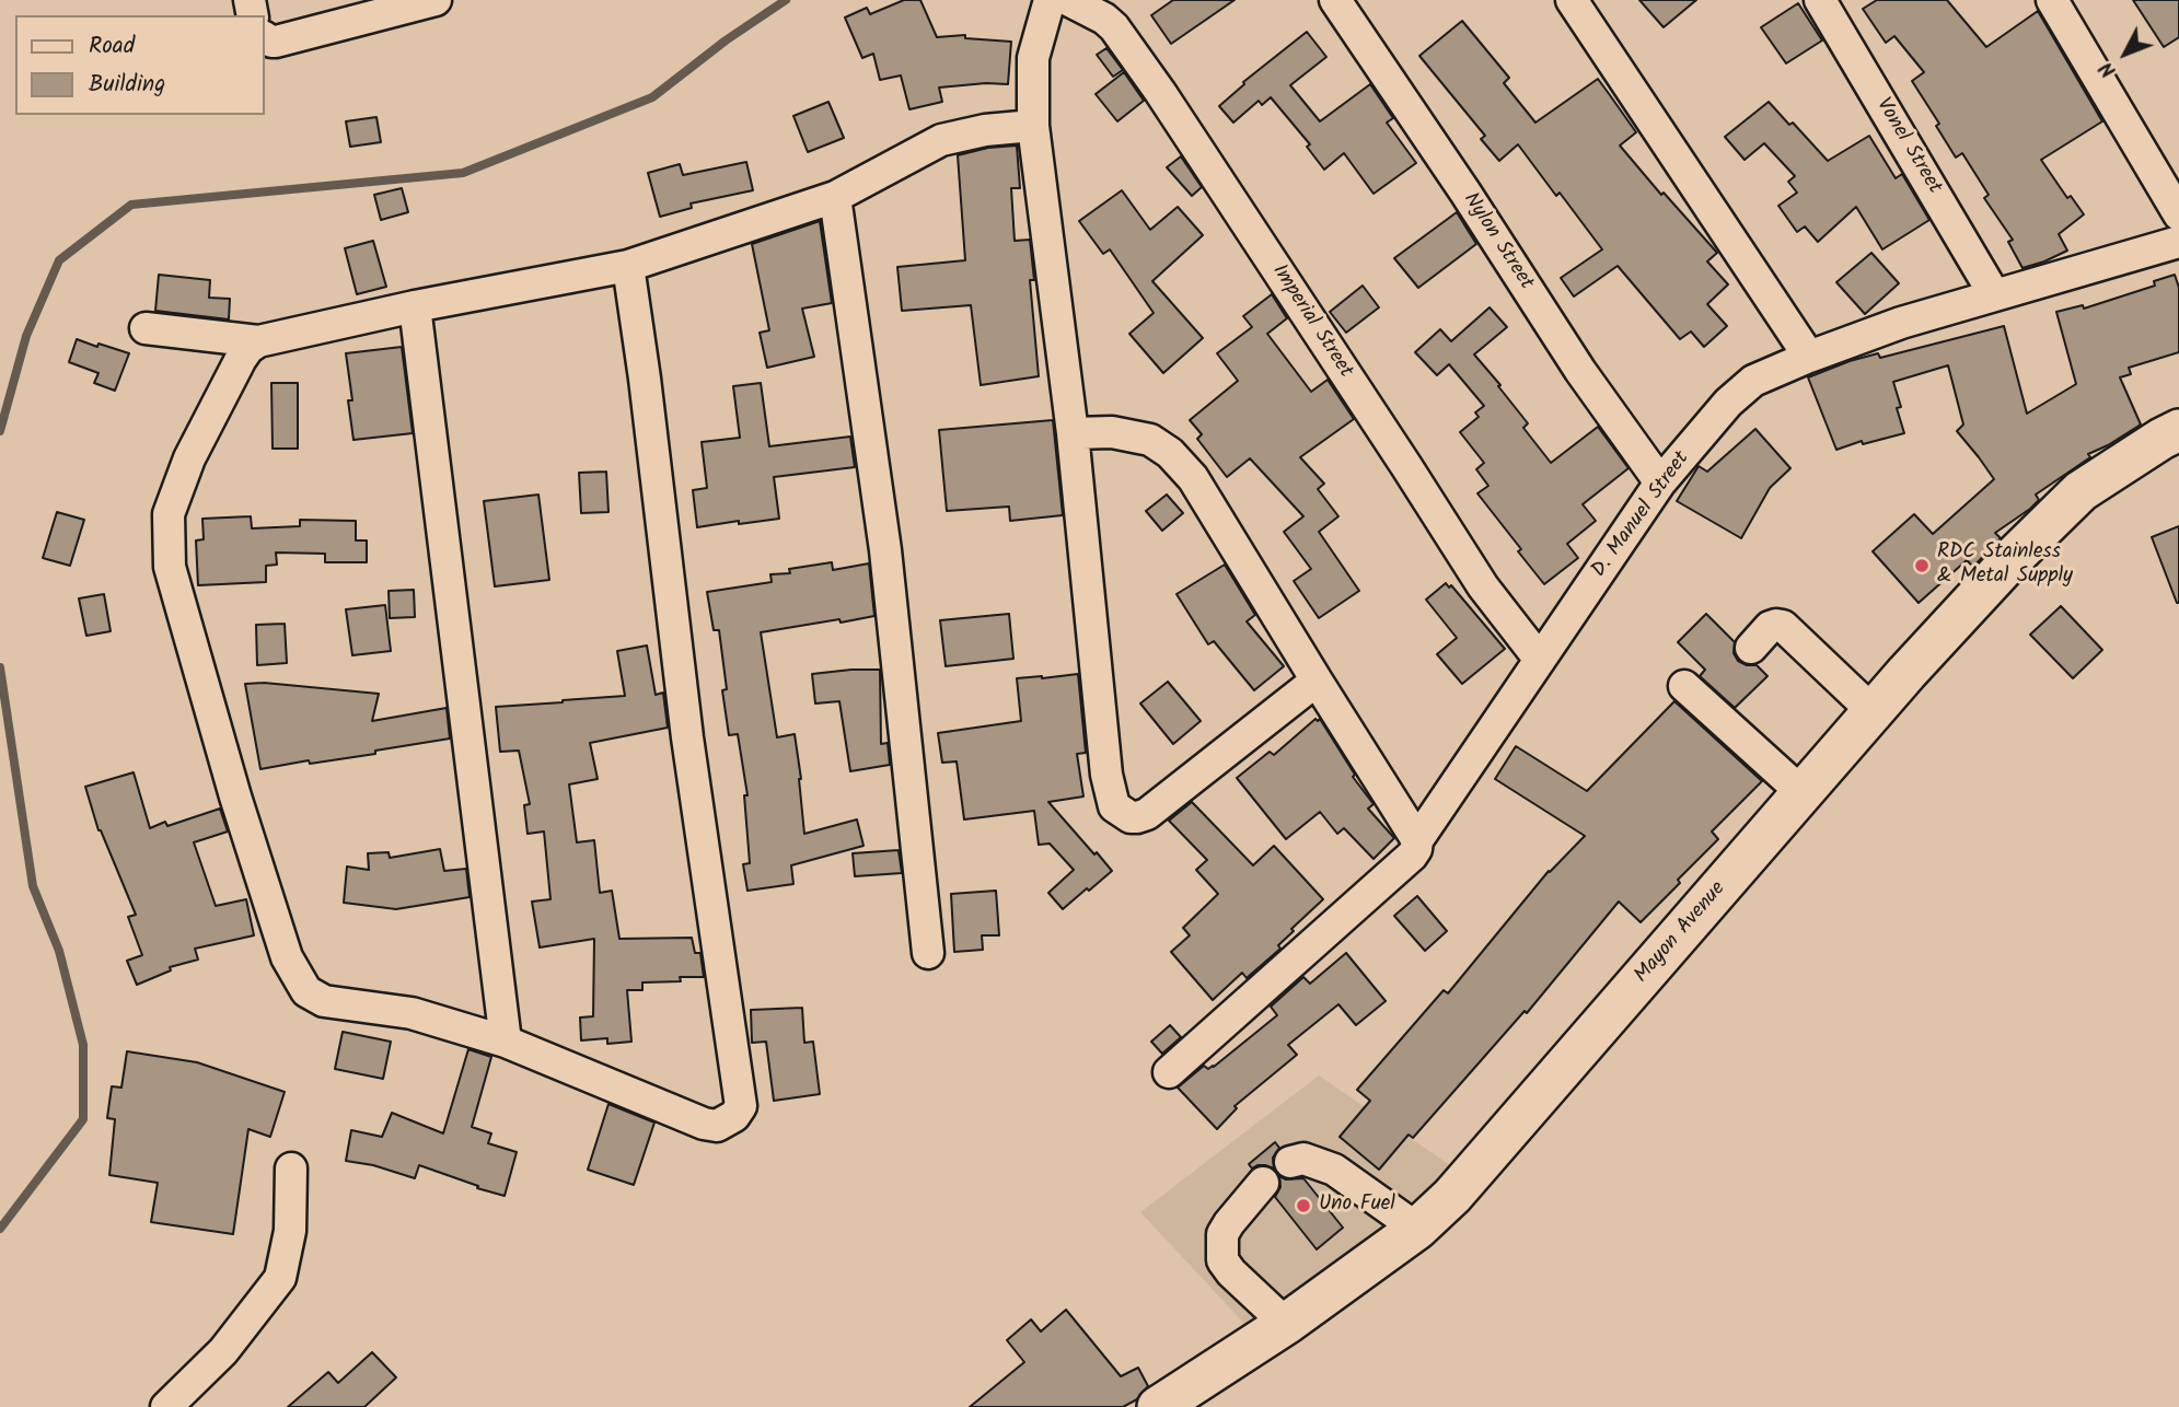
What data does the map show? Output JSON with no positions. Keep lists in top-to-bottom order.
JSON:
{
  "streets": {
    "main road": ["Mayon Avenue"],
    "street": [
      "Vonel Street",
      "Nylon Street",
      "Imperial Street",
      "D. Manuel Street"
    ]
  },
  "crossings": [
    ["Vonel Street", "D. Manuel Street"],
    ["Nylon Street", "D. Manuel Street"],
    ["Imperial Street", "D. Manuel Street"]
  ],
  "places": ["RDC Stainless & Metal Supply", "Uno Fuel"],
  "legend": ["Road", "Building"],
  "north": "bottom left"
}
